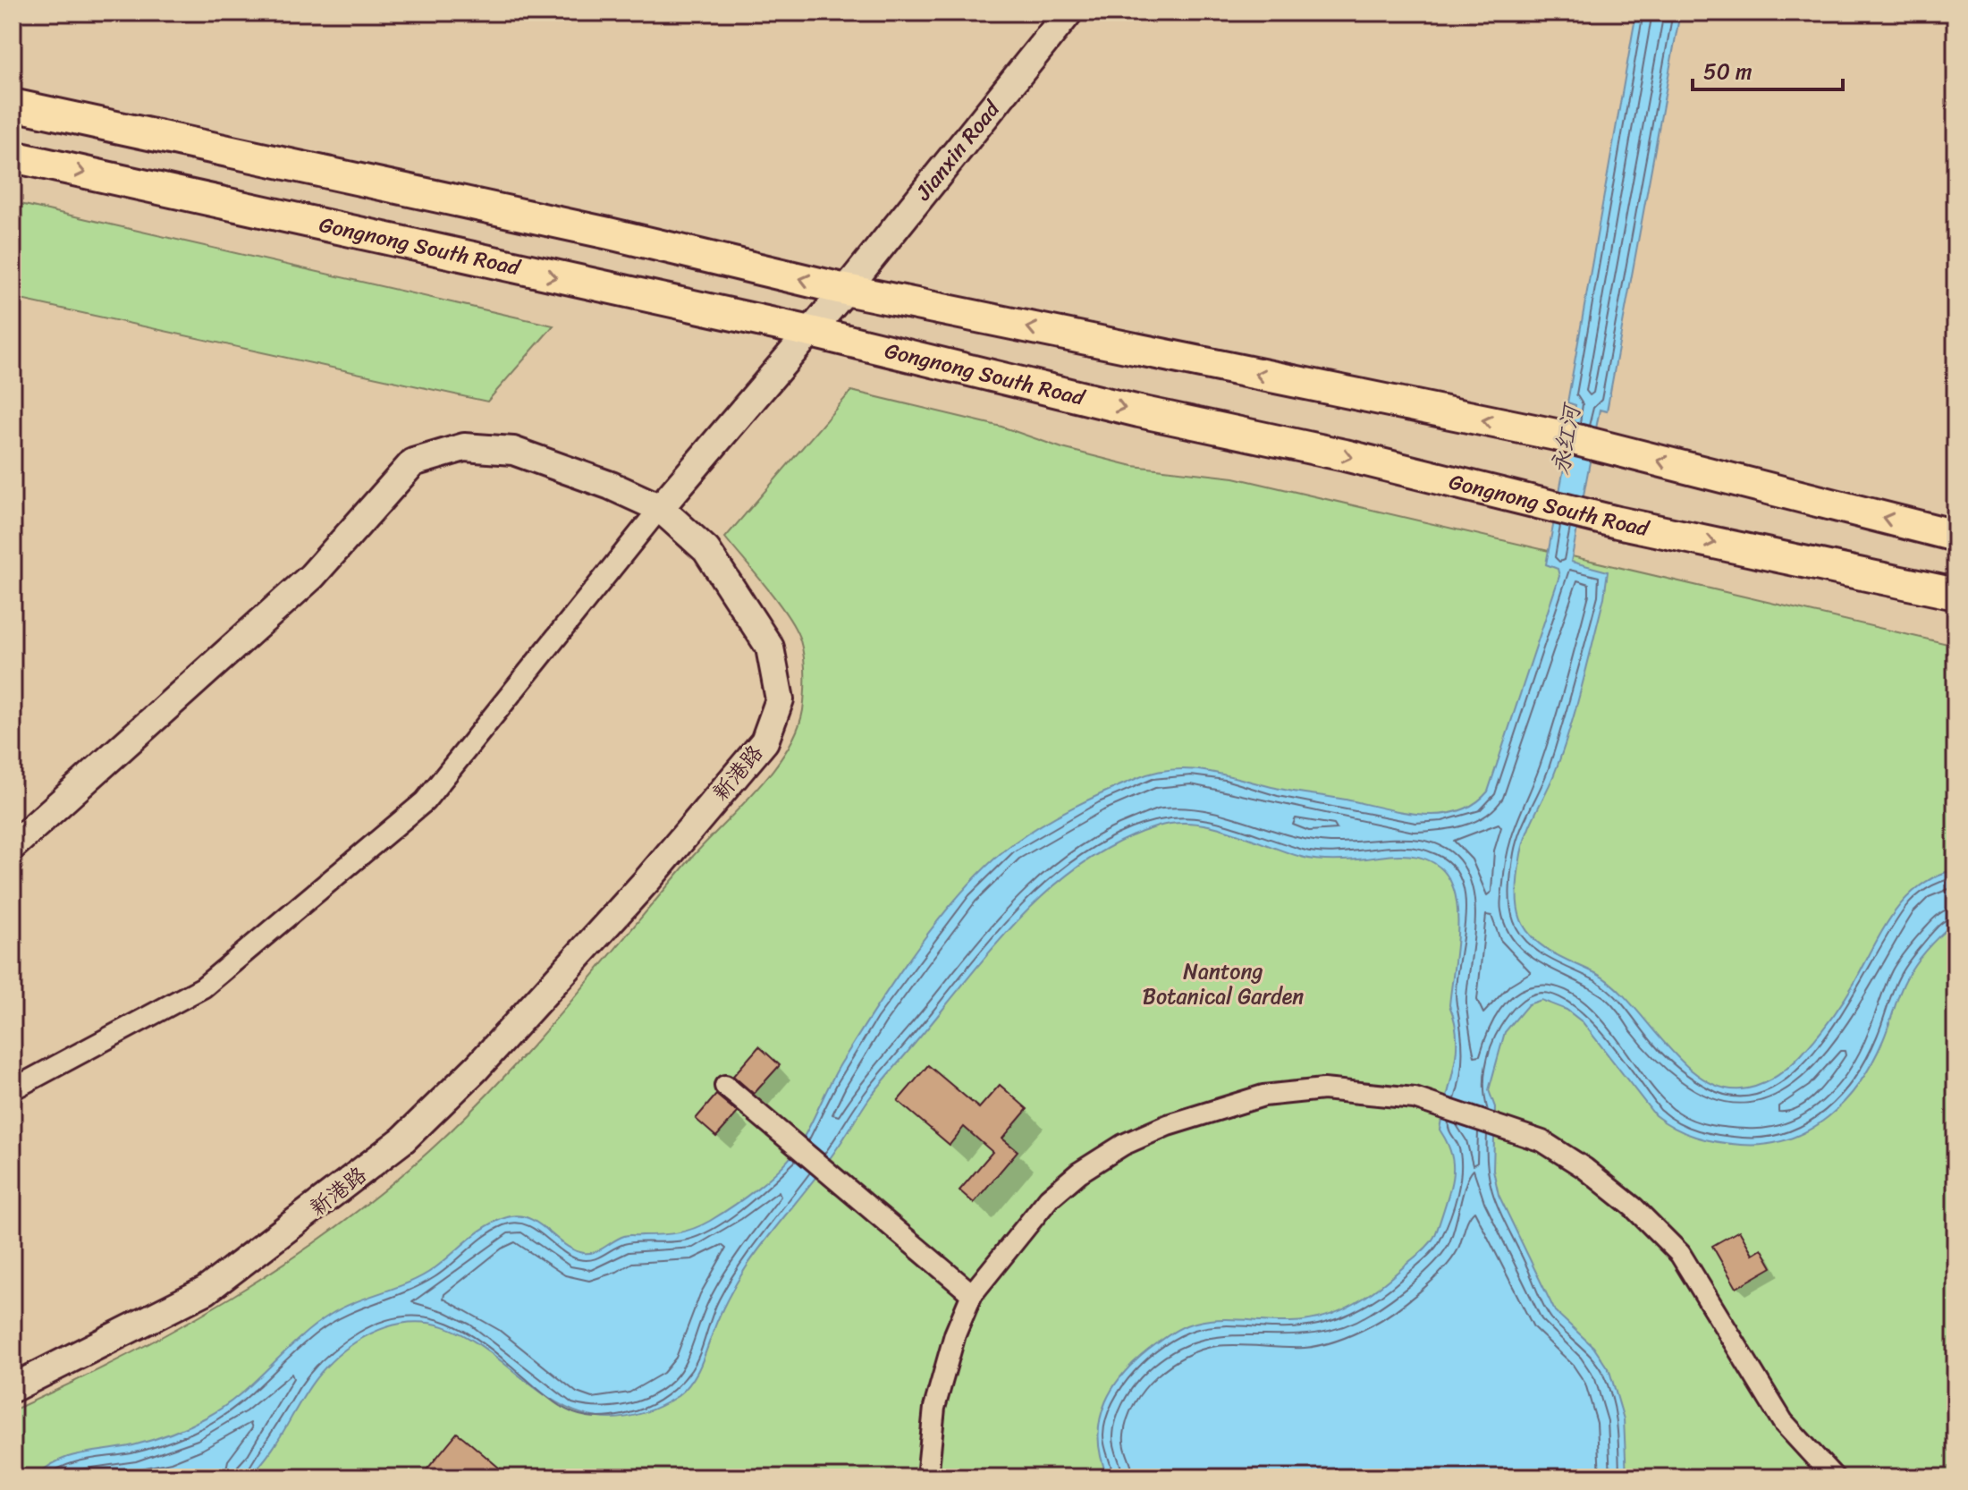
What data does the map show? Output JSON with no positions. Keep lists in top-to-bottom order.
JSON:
{
  "streets": {
    "main road": ["Gongnong South Road"],
    "street": ["Jianxin Road", "新港路"]
  },
  "crossings": [
    ["Jianxin Road", "Gongnong South Road"],
    ["Jianxin Road", "新港路"]
  ],
  "water": ["永红河"],
  "parks": ["Nantong Botanical Garden"],
  "scale_bar": "50 m"
}
